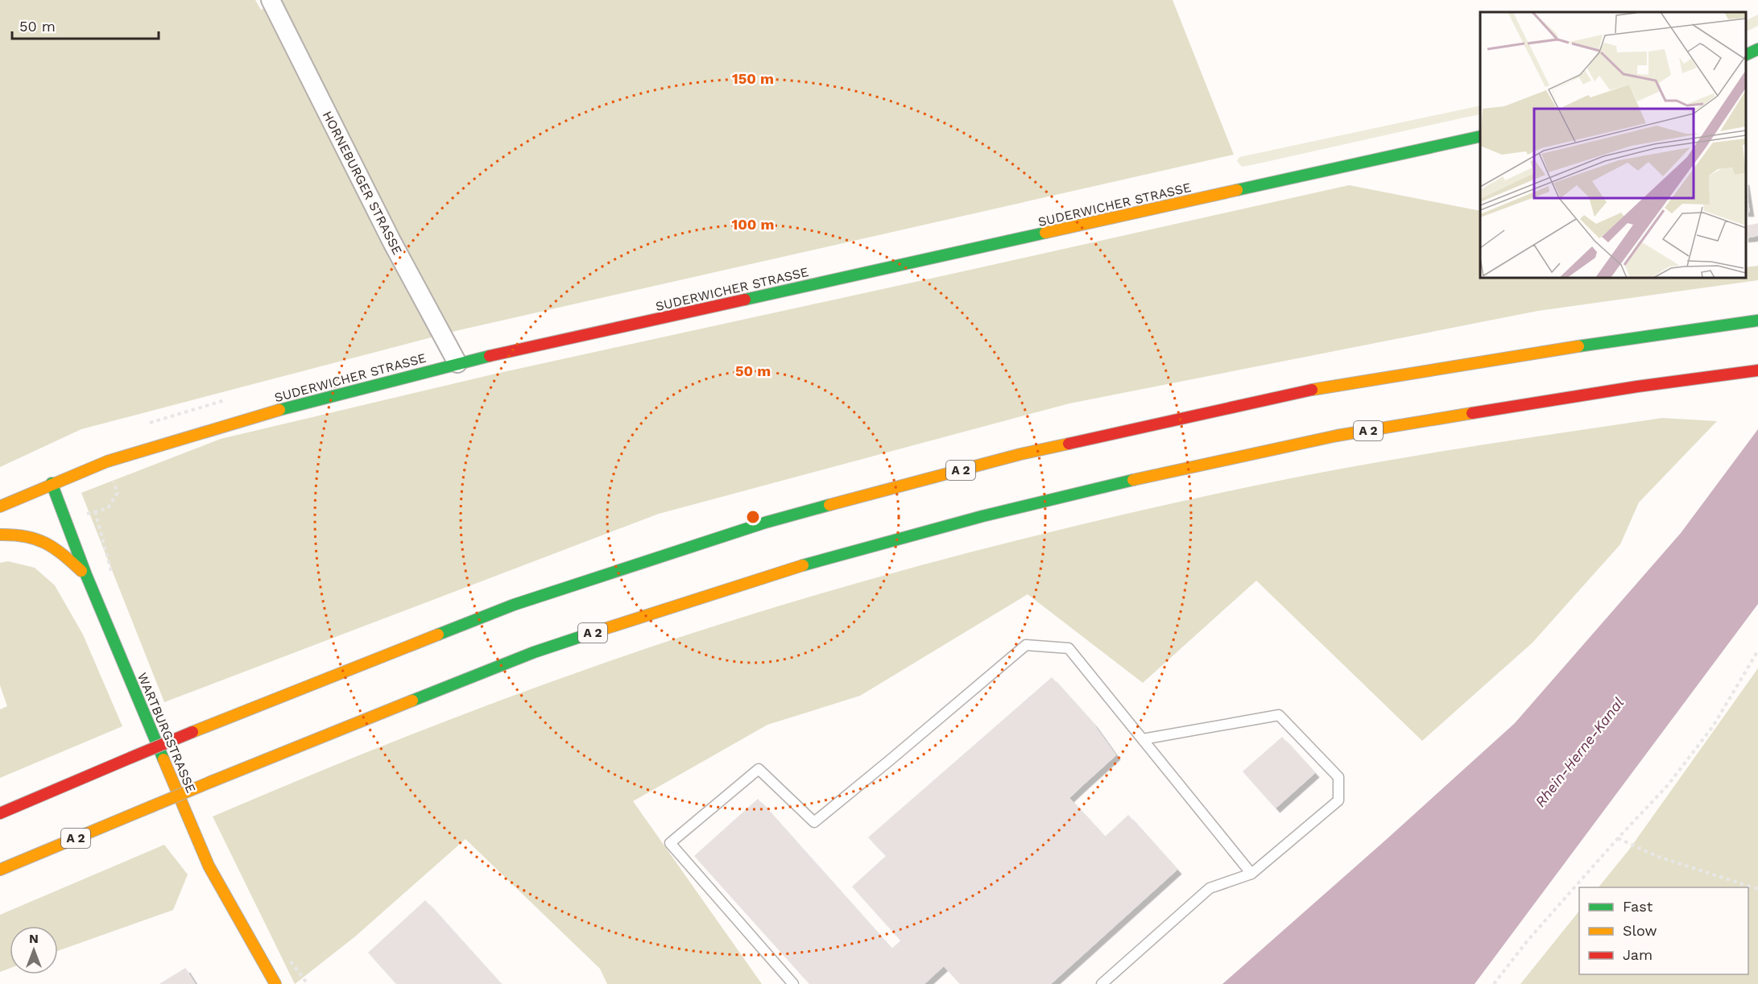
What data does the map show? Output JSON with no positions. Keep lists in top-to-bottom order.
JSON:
{
  "streets": {
    "main road": ["SUDERWICHER STRASSE", "A 2", "WARTBURGSTRASSE"],
    "street": ["HORNEBURGER STRASSE"]
  },
  "crossings": [
    ["HORNEBURGER STRASSE", "SUDERWICHER STRASSE"],
    ["SUDERWICHER STRASSE", "WARTBURGSTRASSE"]
  ],
  "water": ["Rhein-Herne-Kanal"],
  "legend": ["Fast", "Slow", "Jam"],
  "scale_bar": "50 m",
  "north": "top",
  "rings": ["150 m", "100 m", "50 m"]
}
